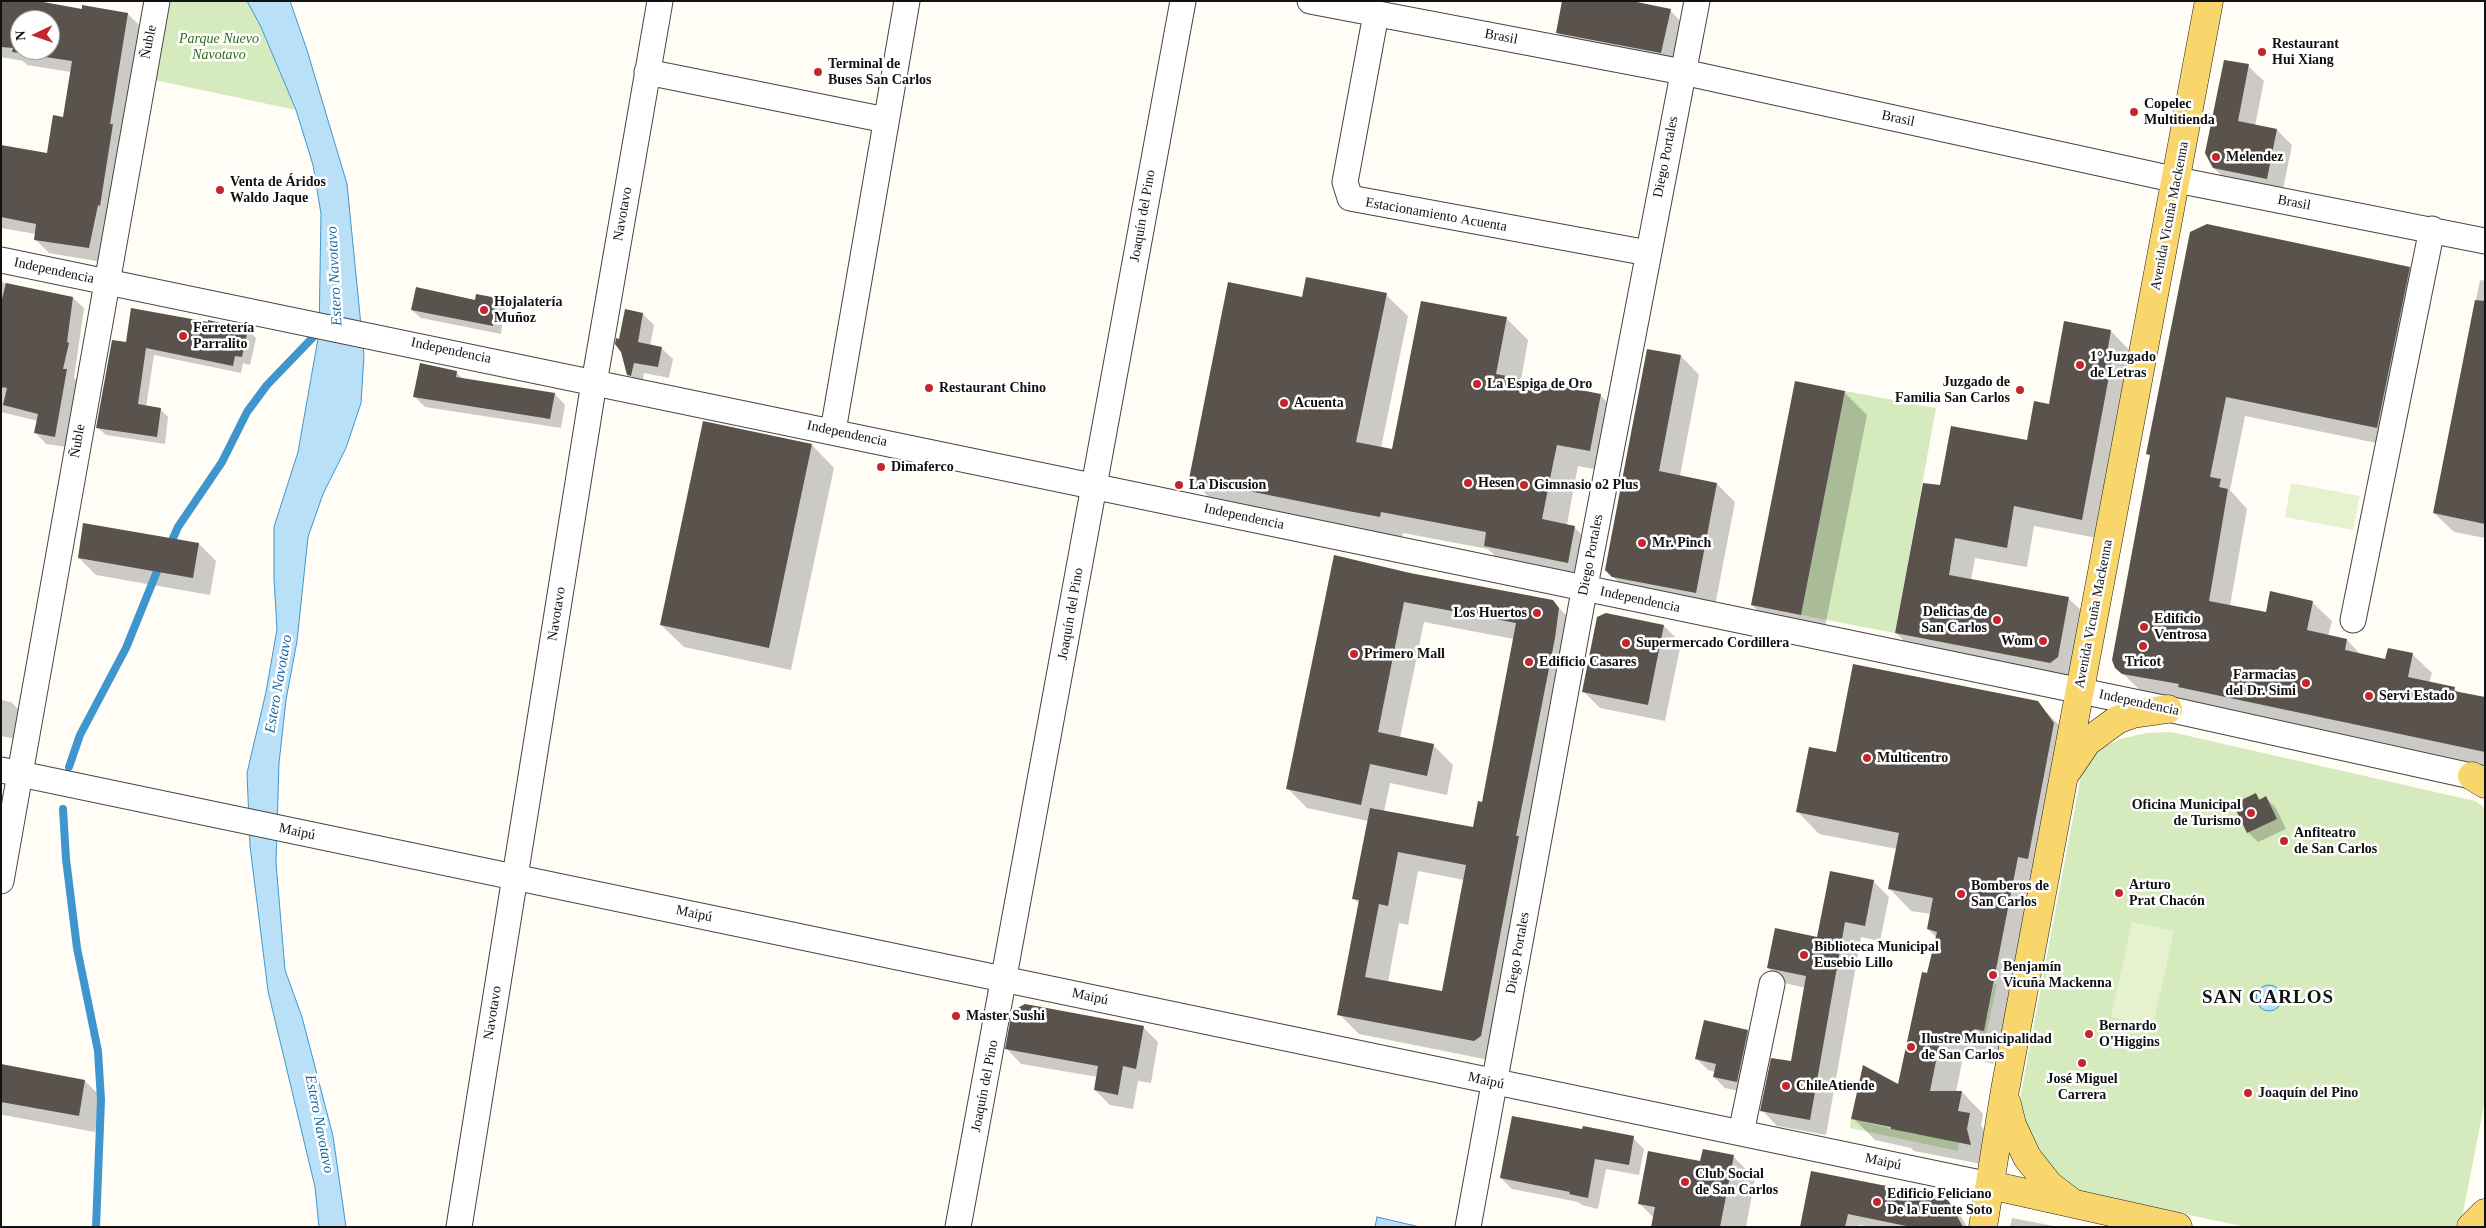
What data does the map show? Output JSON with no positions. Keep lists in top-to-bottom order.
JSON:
{
  "streets": {
    "main road": ["Avenida Vicuña Mackenna", "Maipú"],
    "street": [
      "Brasil",
      "Ñuble",
      "Diego Portales",
      "Navotavo",
      "Estacionamiento Acuenta",
      "Joaquín del Pino",
      "Independencia"
    ]
  },
  "crossings": [
    ["Brasil", "Diego Portales"],
    ["Brasil", "Estacionamiento Acuenta"],
    ["Brasil", "Avenida Vicuña Mackenna"],
    ["Ñuble", "Independencia"],
    ["Ñuble", "Maipú"],
    ["Diego Portales", "Estacionamiento Acuenta"],
    ["Diego Portales", "Independencia"],
    ["Diego Portales", "Maipú"],
    ["Navotavo", "Independencia"],
    ["Navotavo", "Maipú"],
    ["Joaquín del Pino", "Independencia"],
    ["Joaquín del Pino", "Maipú"],
    ["Avenida Vicuña Mackenna", "Independencia"],
    ["Avenida Vicuña Mackenna", "Maipú"]
  ],
  "districts": ["SAN CARLOS"],
  "water": ["Estero Navotavo"],
  "parks": ["Parque Nuevo Navotavo"],
  "places": [
    "Restaurant Hui Xiang",
    "Terminal de Buses San Carlos",
    "Copelec Multitienda",
    "Melendez",
    "Venta de Áridos Waldo Jaque",
    "Hojalatería Muñoz",
    "Ferretería Parralito",
    "1° Juzgado de Letras",
    "La Espiga de Oro",
    "Restaurant Chino",
    "Juzgado de Familia San Carlos",
    "Acuenta",
    "Dimaferco",
    "Hesen",
    "La Discusion",
    "Gimnasio o2 Plus",
    "Mr. Pinch",
    "Los Huertos",
    "Delicias de San Carlos",
    "Edificio Ventrosa",
    "Wom",
    "Supermercado Cordillera",
    "Tricot",
    "Primero Mall",
    "Edificio Casares",
    "Farmacias del Dr. Simi",
    "Servi Estado",
    "Multicentro",
    "Oficina Municipal de Turismo",
    "Anfiteatro de San Carlos",
    "Arturo Prat Chacón",
    "Bomberos de San Carlos",
    "Biblioteca Municipal Eusebio Lillo",
    "Benjamín Vicuña Mackenna",
    "Master Sushi",
    "Bernardo O'Higgins",
    "Ilustre Municipalidad de San Carlos",
    "José Miguel Carrera",
    "ChileAtiende",
    "Joaquín del Pino",
    "Club Social de San Carlos",
    "Edificio Feliciano De la Fuente Soto"
  ],
  "north": "left"
}
